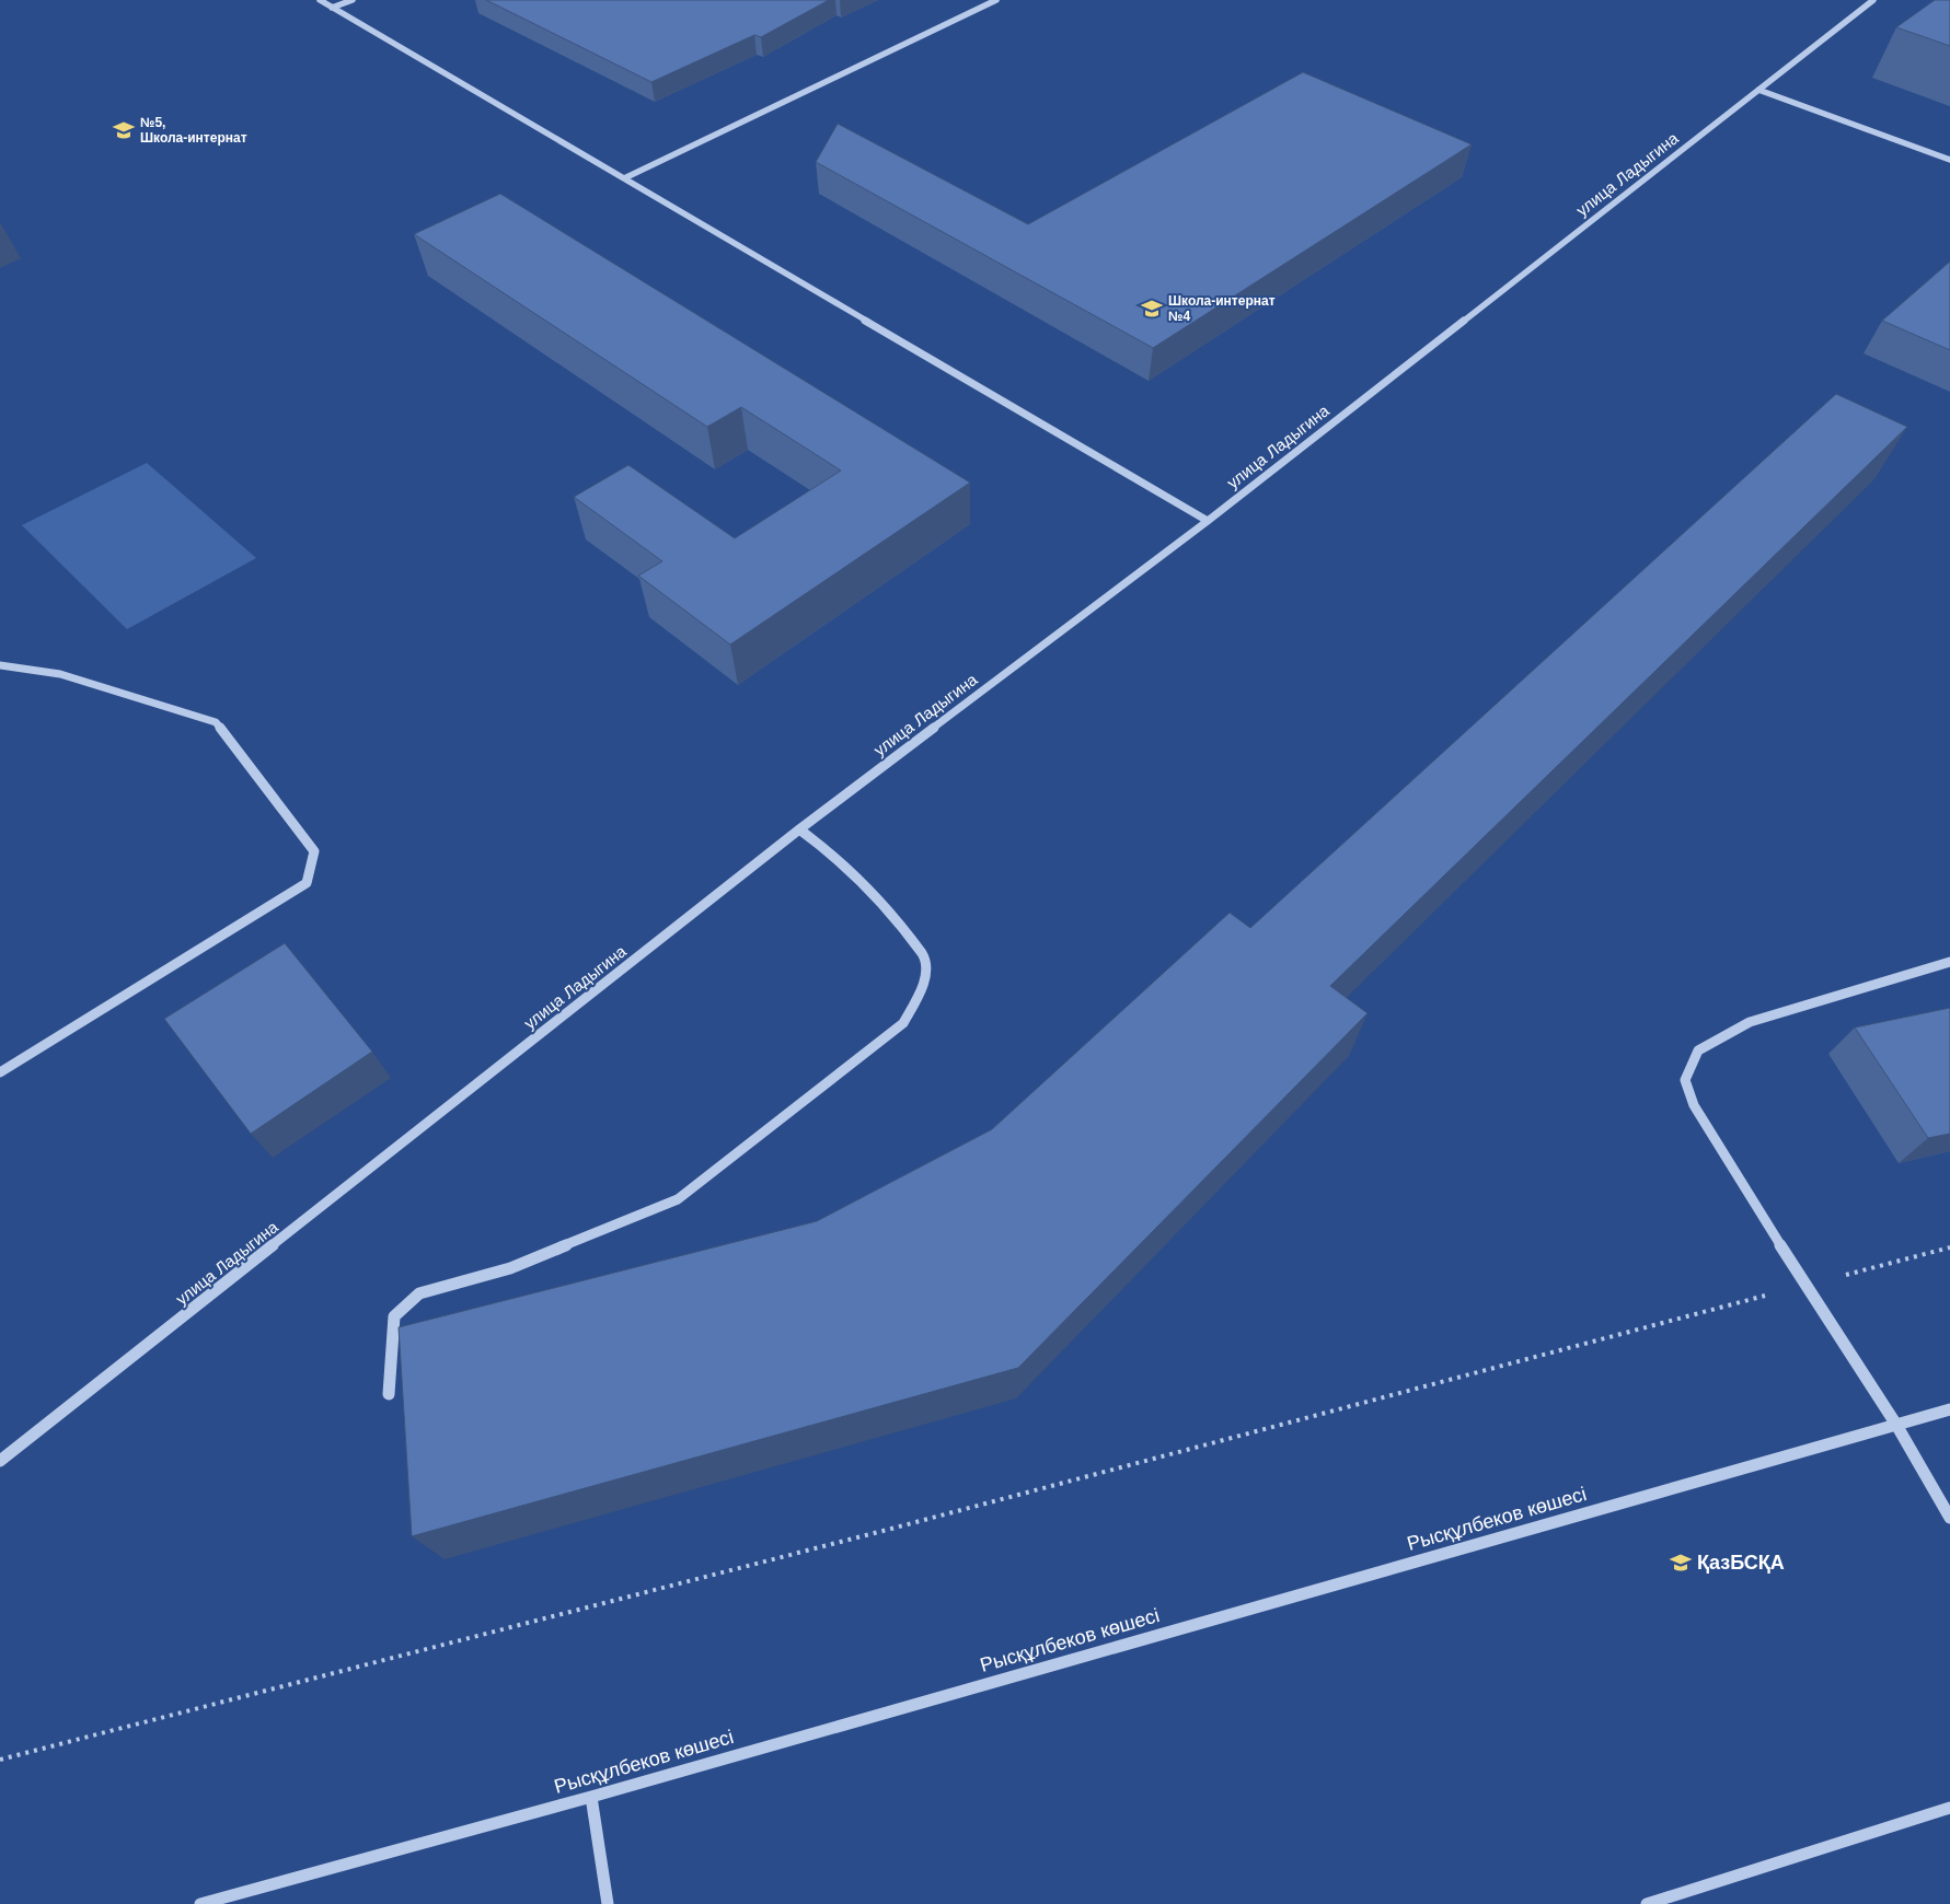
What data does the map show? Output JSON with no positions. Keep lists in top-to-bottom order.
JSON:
{
  "streets": {
    "street": ["улица Ладыгина", "Рысқұлбеков көшесі"]
  },
  "places": {
    "school or university": ["№5, Школа-интернат", "Школа-интернат №4", "ҚазБСҚА"]
  }
}
